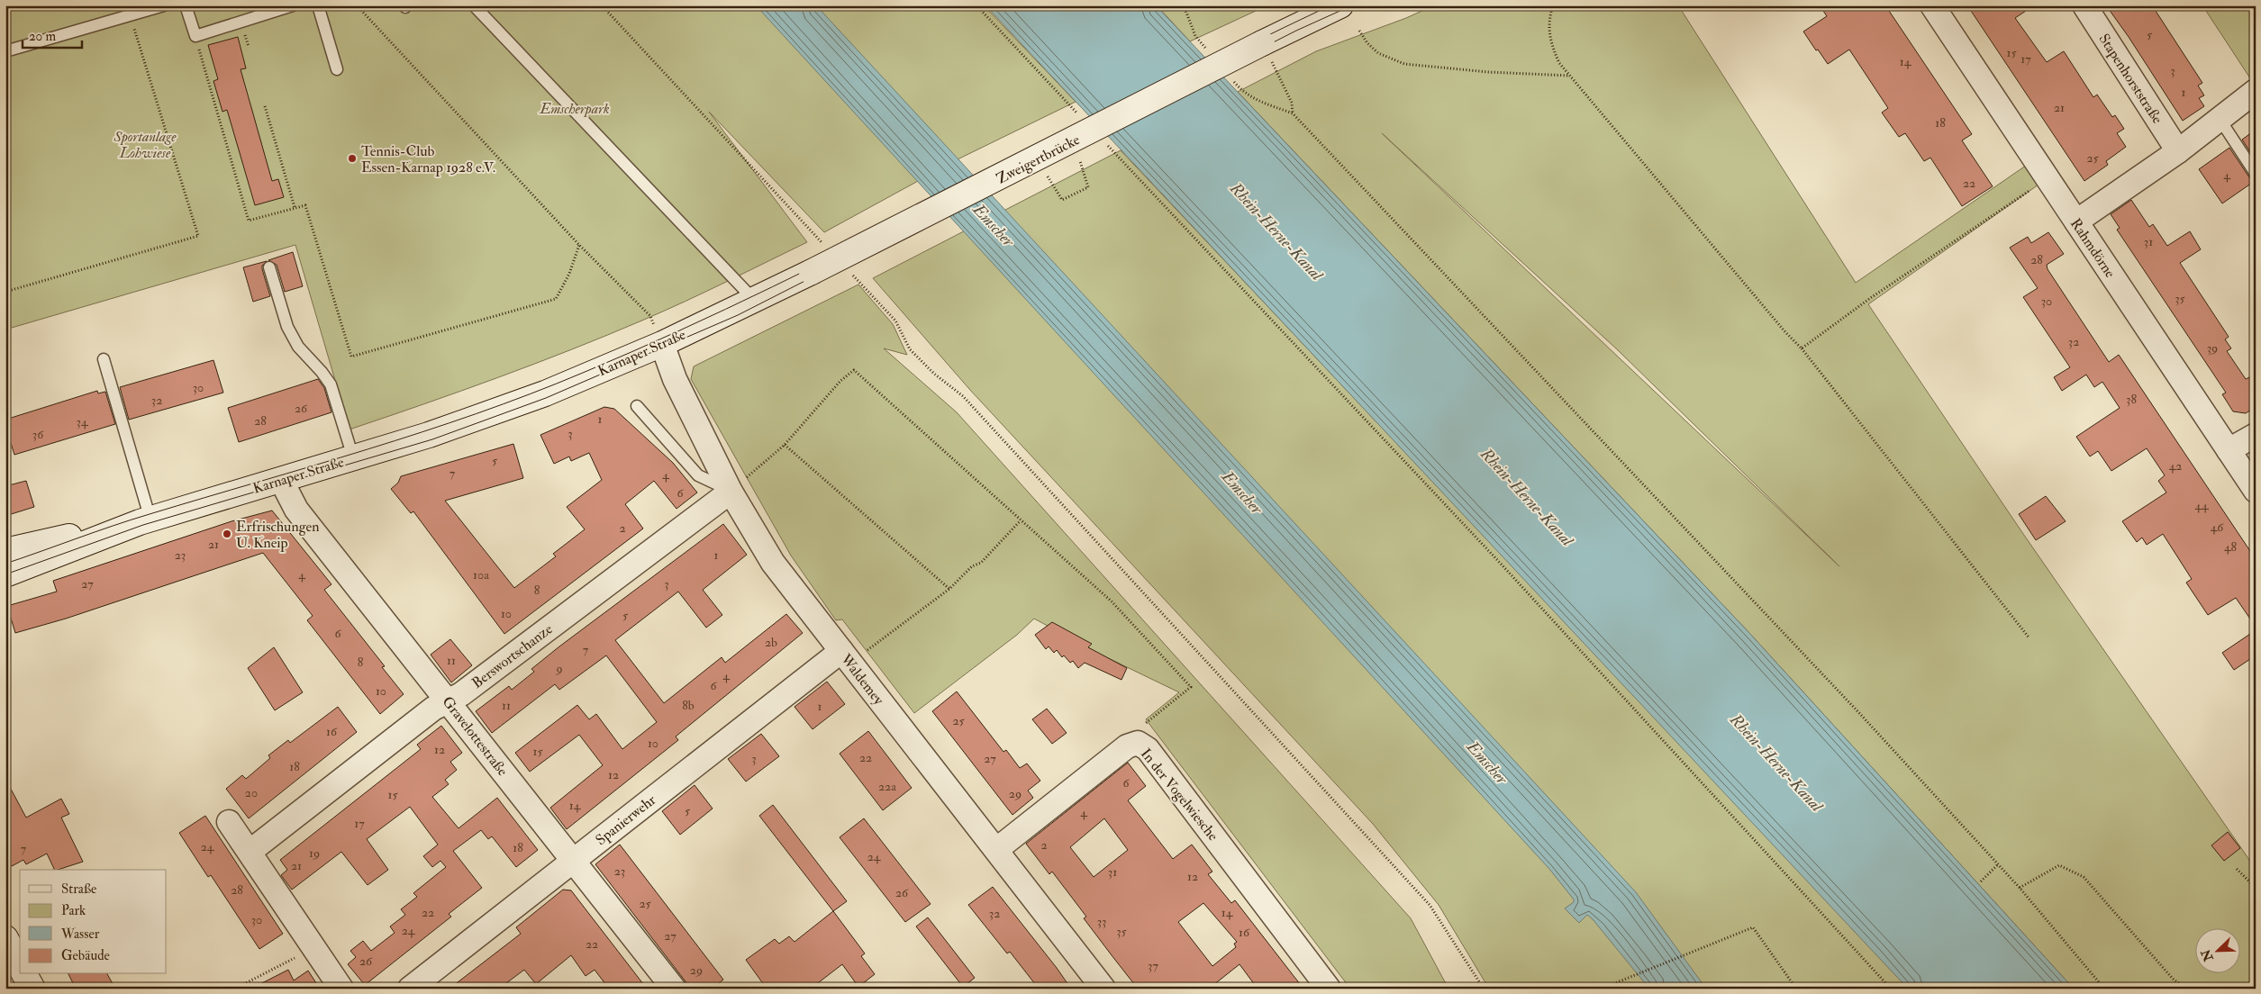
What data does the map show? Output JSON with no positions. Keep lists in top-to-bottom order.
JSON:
{
  "streets": {
    "main road": ["Zweigertbrücke", "Karnaper Straße"],
    "street": [
      "Stapenhorststraße",
      "Rahmdörne",
      "Berswortschanze",
      "Waldemey",
      "Gravelottestraße",
      "In der Vogelwiesche",
      "Spanierwehr"
    ]
  },
  "crossings": [
    ["Zweigertbrücke", "Karnaper Straße"],
    ["Karnaper Straße", "Waldemey"],
    ["Karnaper Straße", "Gravelottestraße"],
    ["Berswortschanze", "Waldemey"],
    ["Berswortschanze", "Gravelottestraße"],
    ["Waldemey", "In der Vogelwiesche"],
    ["Waldemey", "Spanierwehr"],
    ["Gravelottestraße", "Spanierwehr"]
  ],
  "water": ["Emscher", "Rhein-Herne-Kanal"],
  "parks": ["Emscherpark", "Sportanlage Lohwiese"],
  "places": ["Tennis-Club Essen-Karnap 1928 e.V.", "Erfrischungen U. Kneip"],
  "house_numbers": [
    "5",
    "15",
    "17",
    "14",
    "3",
    "1",
    "21",
    "18",
    "25",
    "4",
    "22",
    "31",
    "28",
    "35",
    "30",
    "32",
    "39",
    "30",
    "38",
    "32",
    "26",
    "1",
    "28",
    "34",
    "3",
    "36",
    "5",
    "42",
    "7",
    "4",
    "6",
    "44",
    "46",
    "2",
    "21",
    "48",
    "23",
    "1",
    "4",
    "10a",
    "27",
    "3",
    "8",
    "10",
    "5",
    "6",
    "2b",
    "7",
    "11",
    "8",
    "9",
    "4",
    "6",
    "10",
    "11",
    "8b",
    "1",
    "25",
    "16",
    "10",
    "12",
    "15",
    "22",
    "3",
    "27",
    "18",
    "12",
    "6",
    "22a",
    "20",
    "29",
    "15",
    "14",
    "5",
    "4",
    "17",
    "2",
    "24",
    "18",
    "7",
    "19",
    "24",
    "21",
    "23",
    "31",
    "12",
    "28",
    "26",
    "25",
    "22",
    "14",
    "32",
    "30",
    "33",
    "24",
    "35",
    "16",
    "27",
    "22",
    "26",
    "37",
    "29"
  ],
  "legend": [
    "Straße",
    "Park",
    "Wasser",
    "Gebäude"
  ],
  "scale_bar": "20 m",
  "north": "bottom left"
}
